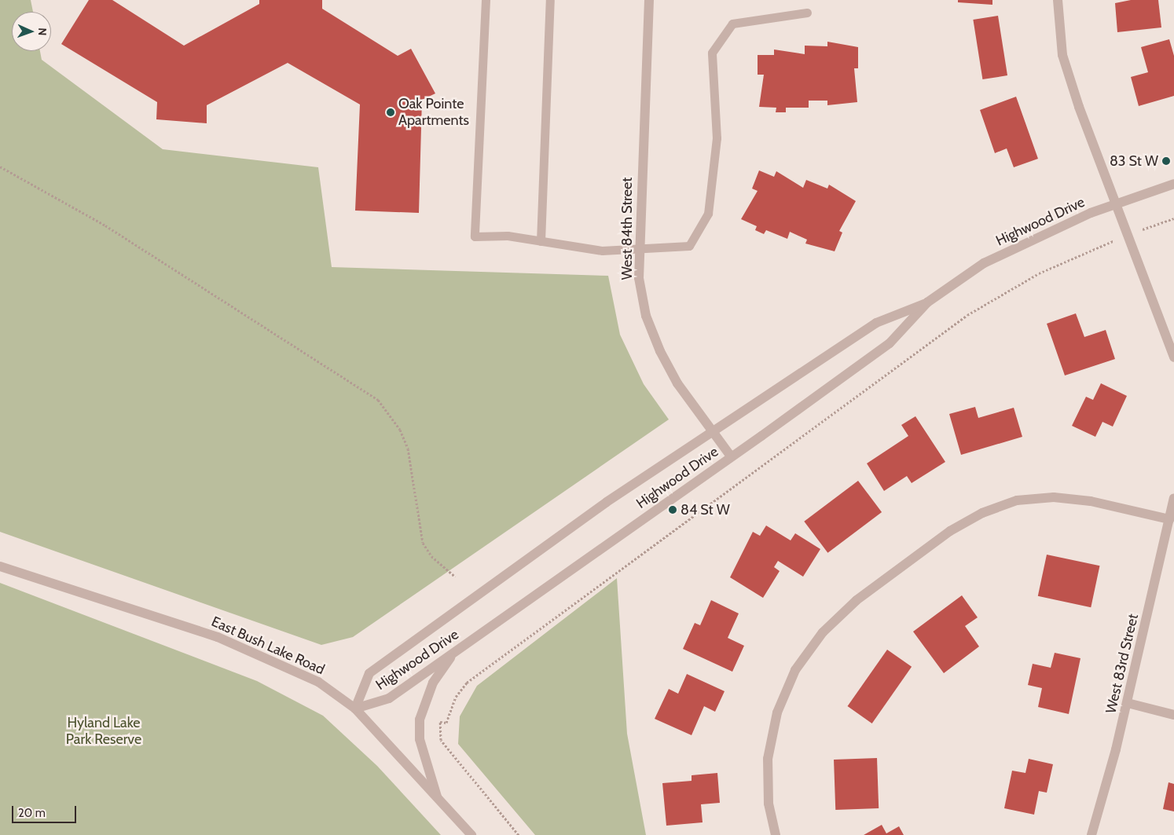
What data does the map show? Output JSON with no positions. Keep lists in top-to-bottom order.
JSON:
{
  "streets": {
    "street": [
      "Highwood Drive",
      "West 84th Street",
      "East Bush Lake Road",
      "West 83rd Street"
    ]
  },
  "crossings": [
    ["Highwood Drive", "West 84th Street"],
    ["Highwood Drive", "East Bush Lake Road"]
  ],
  "parks": ["Hyland Lake Park Reserve"],
  "places": ["Oak Pointe Apartments", "83 St W", "84 St W"],
  "scale_bar": "20 m",
  "north": "right"
}
